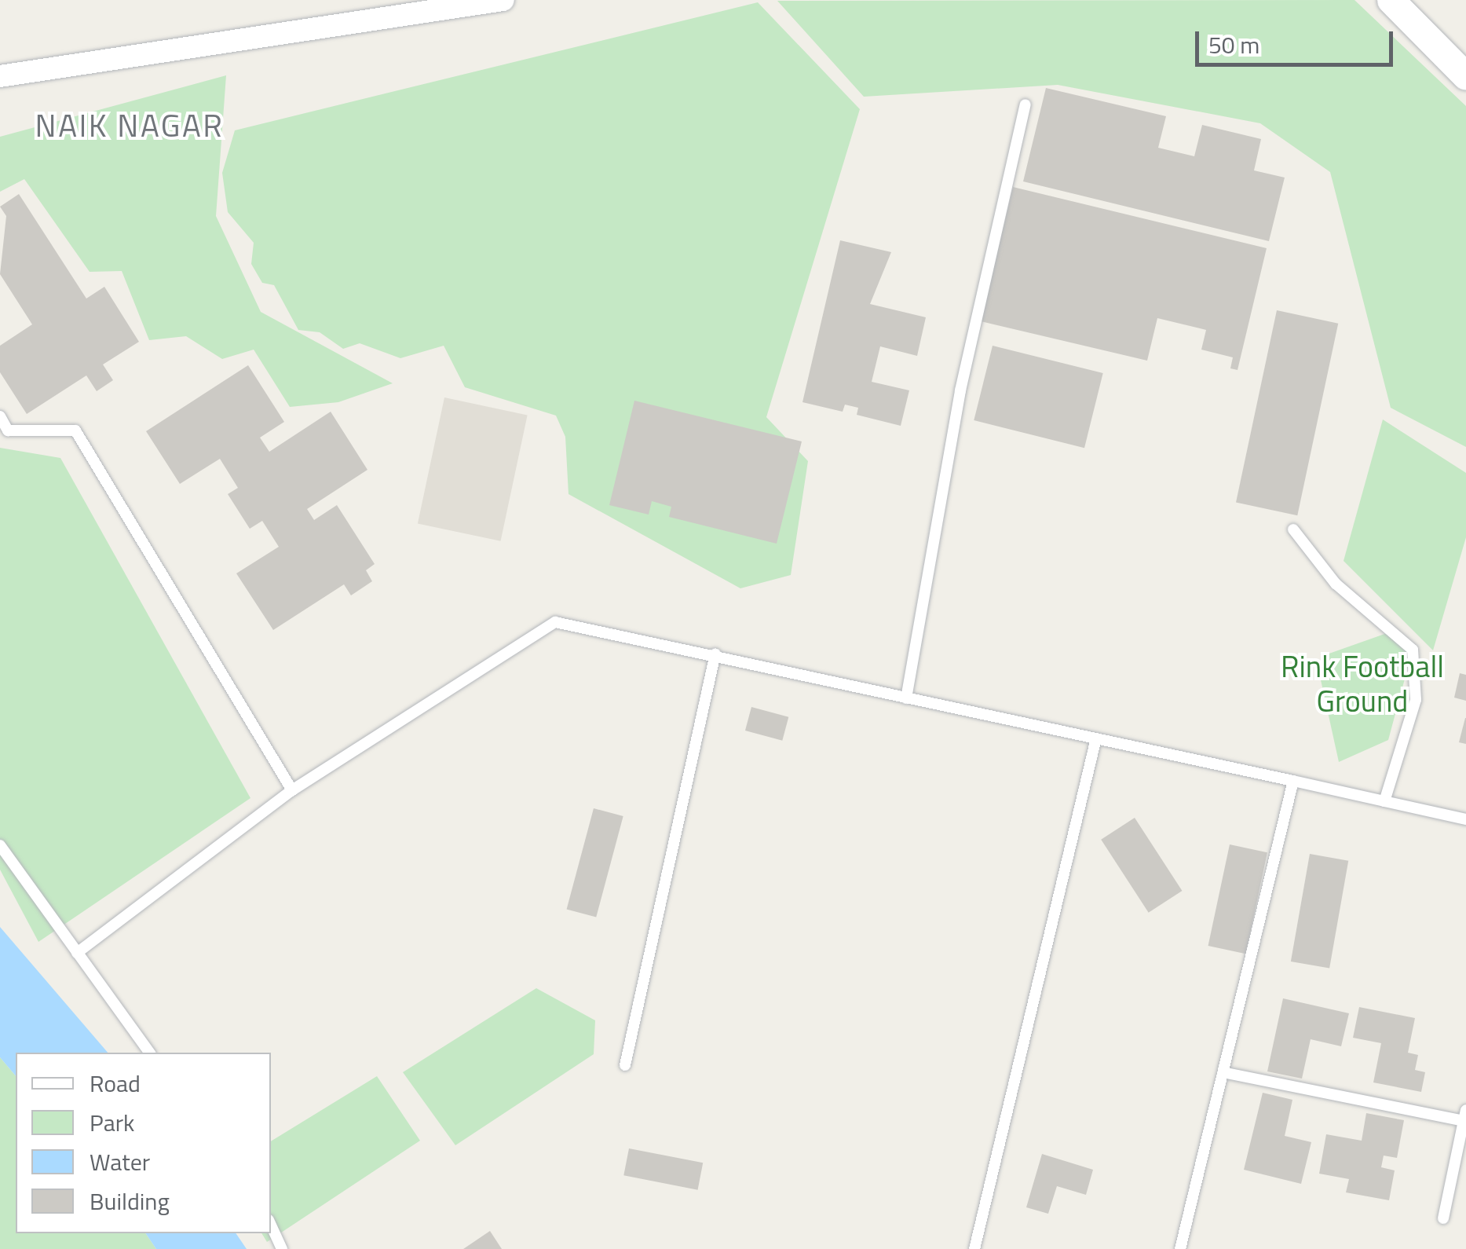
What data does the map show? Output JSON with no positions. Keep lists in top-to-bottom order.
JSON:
{
  "districts": ["NAIK NAGAR"],
  "parks": ["Rink Football Ground"],
  "legend": [
    "Road",
    "Park",
    "Water",
    "Building"
  ],
  "scale_bar": "50 m"
}
